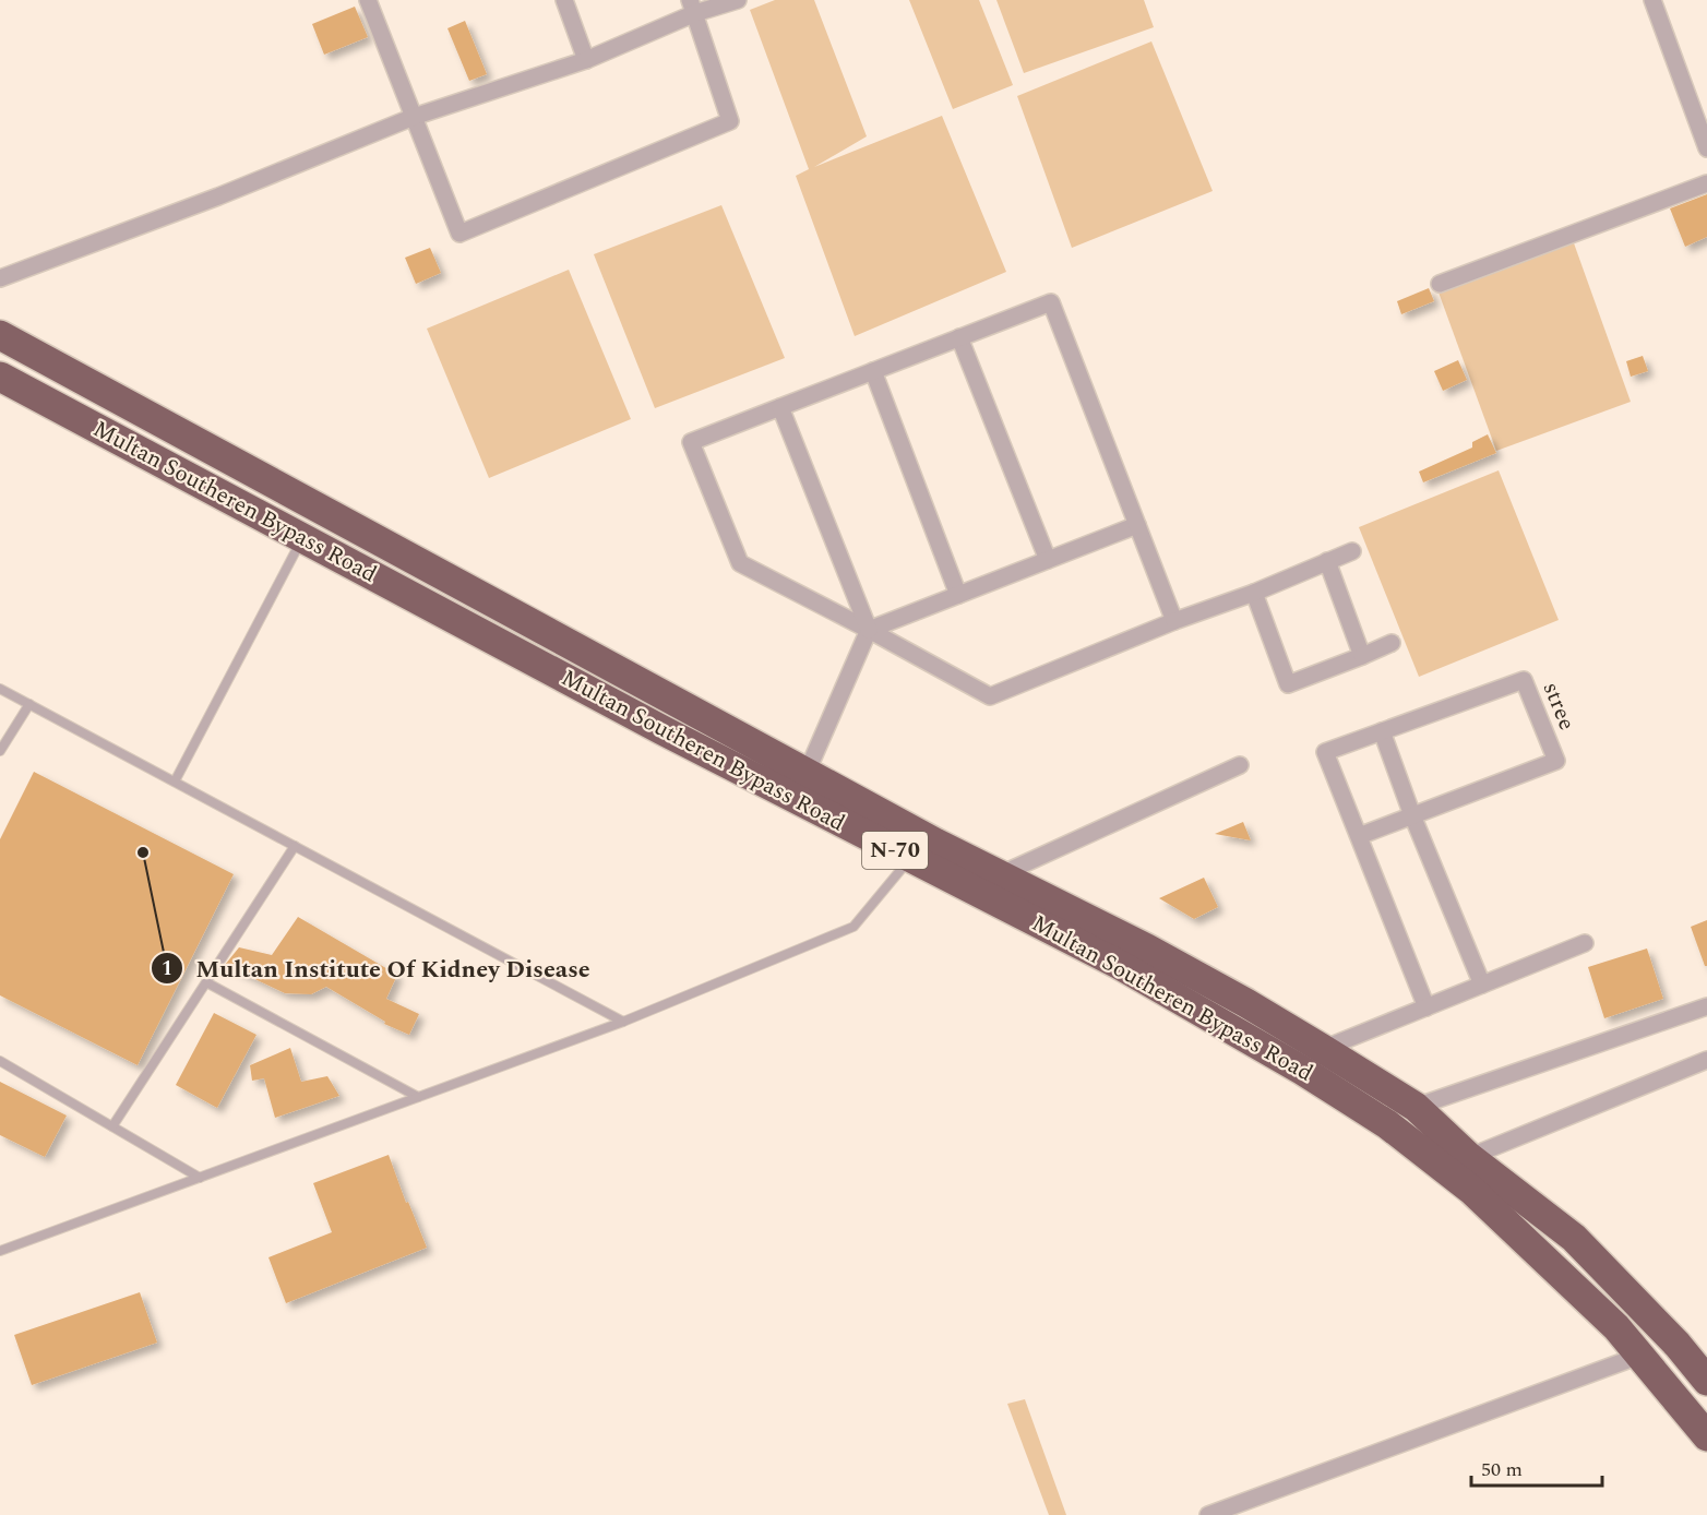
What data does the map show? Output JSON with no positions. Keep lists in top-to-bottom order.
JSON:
{
  "streets": {
    "highway": ["Multan Southeren Bypass Road", "N-70"],
    "street": ["stree"]
  },
  "places": ["Multan Institute Of Kidney Disease"],
  "scale_bar": "50 m"
}
